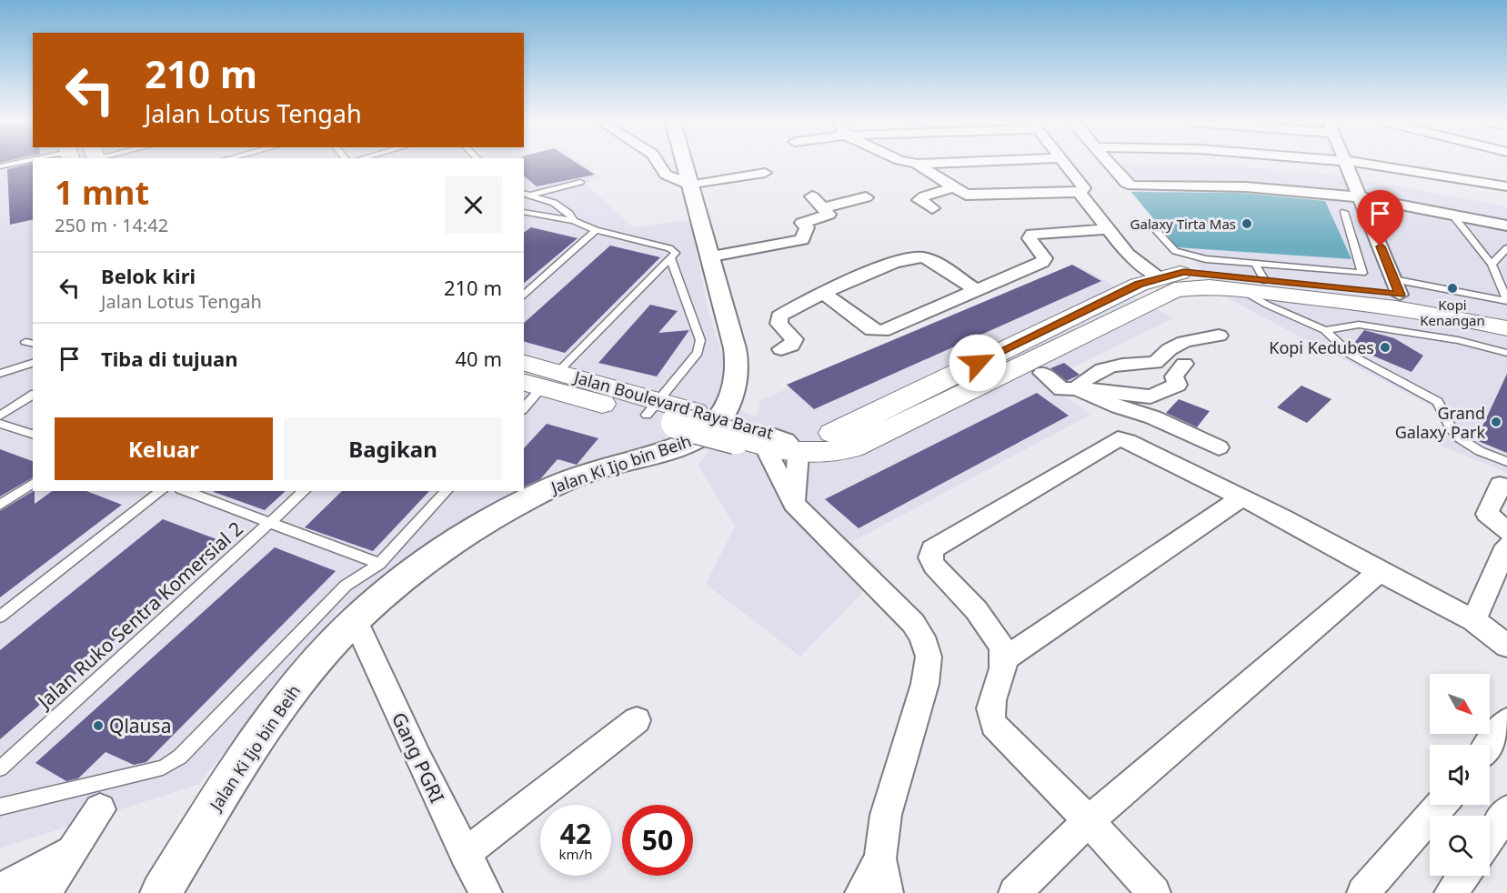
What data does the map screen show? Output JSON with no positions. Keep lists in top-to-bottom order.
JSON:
{
  "streets": {
    "main road": ["Jalan Boulevard Raya Barat"],
    "street": ["Jalan Ki Ijo bin Beih", "Gang PGRI"],
    "lane": ["Jalan Ruko Sentra Komersial 2"]
  },
  "crossings": [
    ["Jalan Ki Ijo bin Beih", "Gang PGRI"]
  ],
  "places": [
    "Galaxy Tirta Mas",
    "Kopi Kenangan",
    "Kopi Kedubes",
    "Grand Galaxy Park",
    "Qlausa"
  ],
  "north": "bottom right",
  "page": {
    "turn": ["210 m", "Jalan Lotus Tengah"],
    "heading": ["1 mnt", "250 m · 14:42"],
    "list": [
      {
        "name": "Belok kiri",
        "note": "Jalan Lotus Tengah",
        "value": "210 m"
      },
      {
        "name": "Tiba di tujuan",
        "value": "40 m"
      }
    ],
    "buttons": ["Keluar", "Bagikan"],
    "speed": "42 km/h",
    "limit": "50"
  }
}
